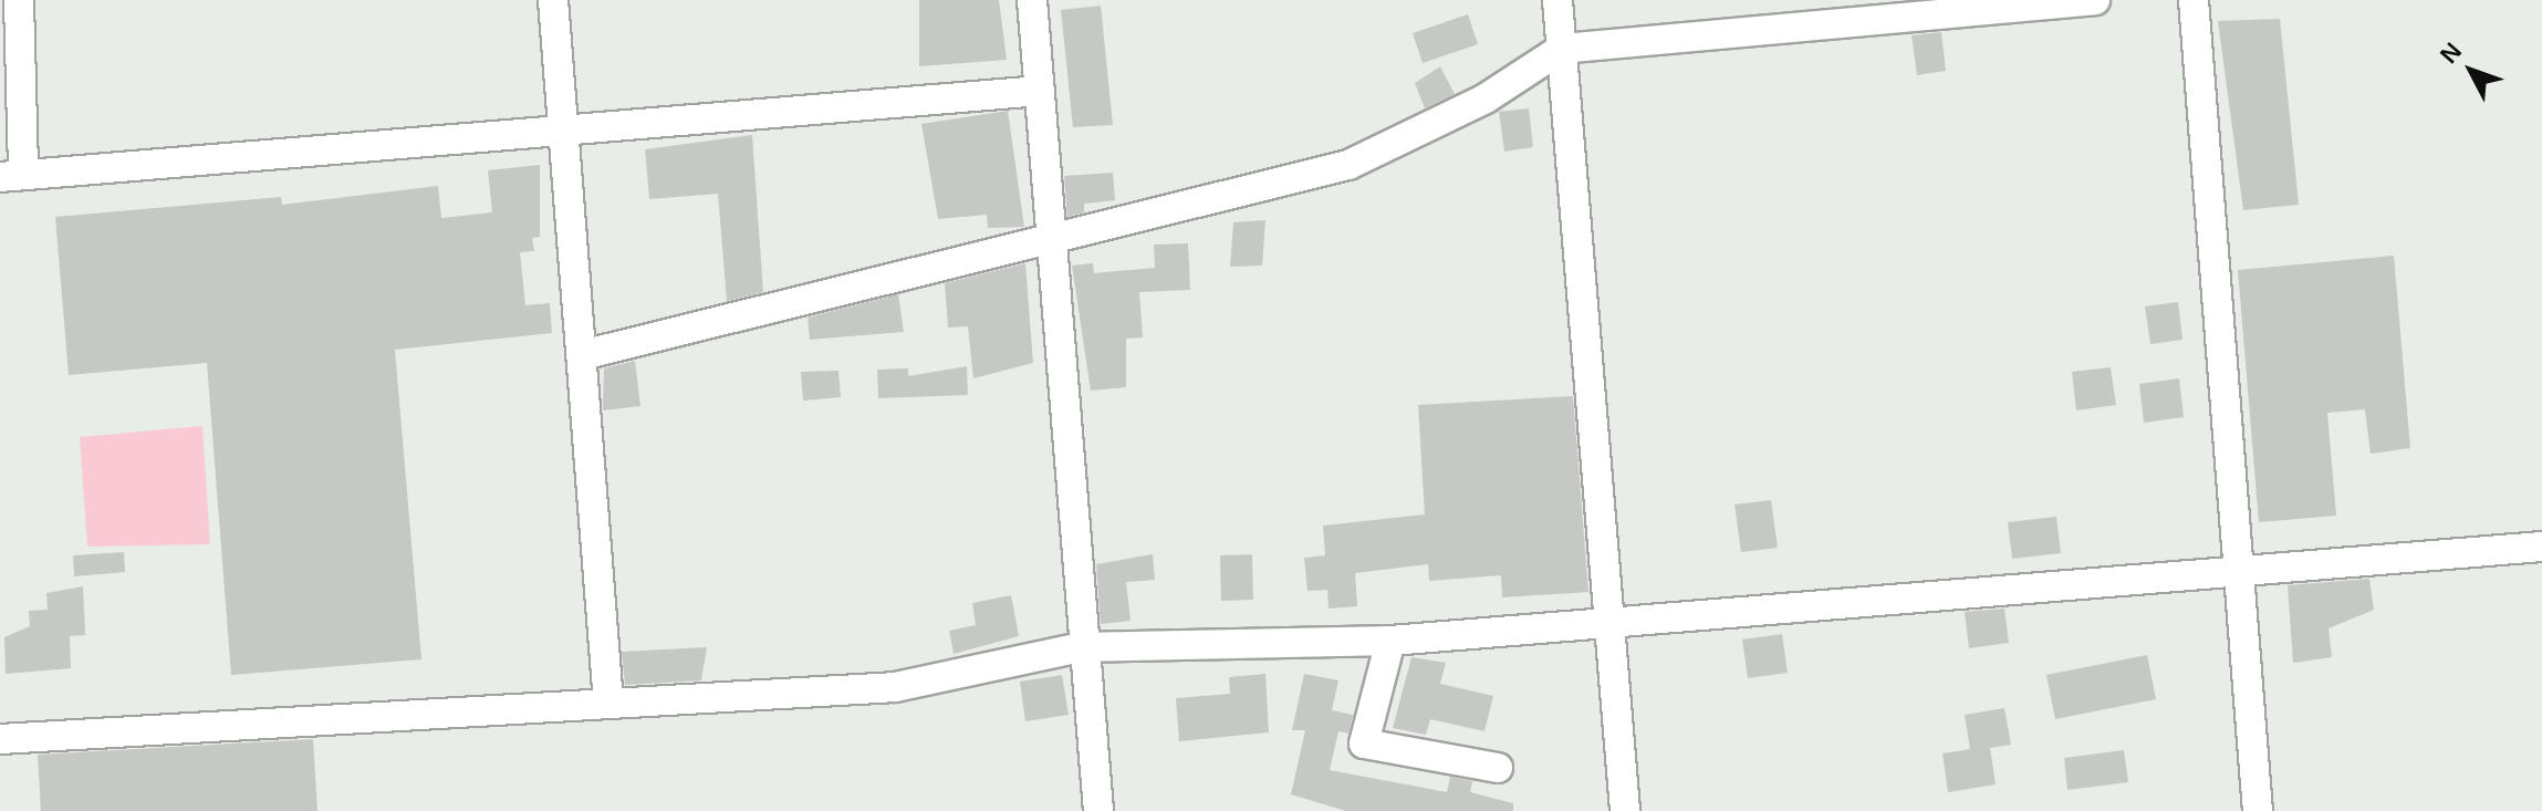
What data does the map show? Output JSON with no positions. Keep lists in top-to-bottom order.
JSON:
{
  "north": "top left"
}
